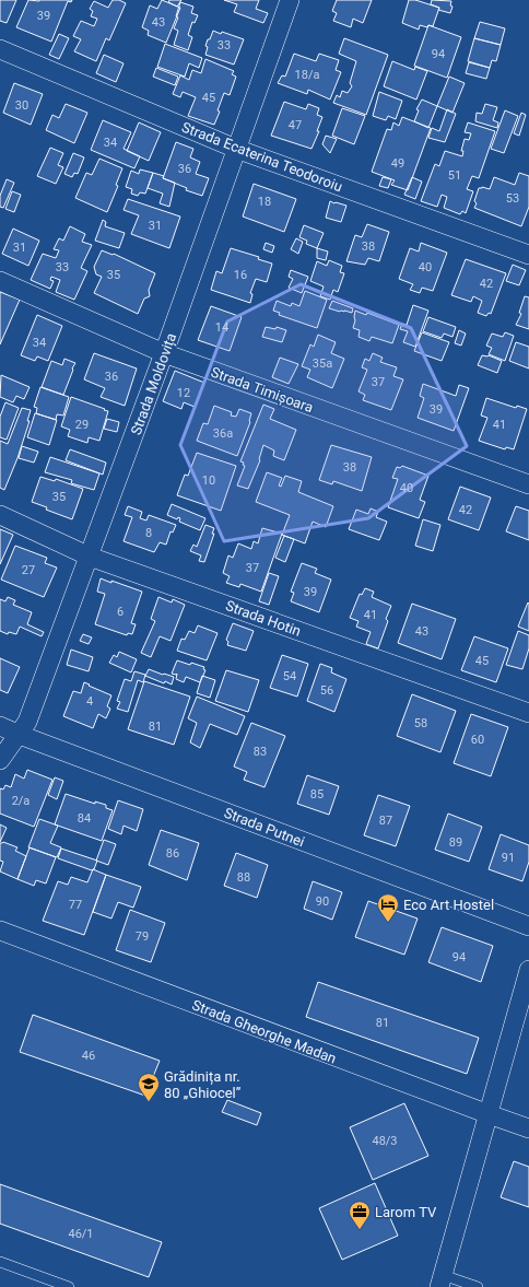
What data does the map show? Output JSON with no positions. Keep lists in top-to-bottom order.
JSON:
{
  "streets": {
    "street": [
      "Strada Ecaterina Teodoroiu",
      "Strada Moldovița",
      "Strada Timișoara",
      "Strada Hotin",
      "Strada Putnei",
      "Strada Gheorghe Madan"
    ]
  },
  "crossings": [
    ["Strada Ecaterina Teodoroiu", "Strada Moldovița"],
    ["Strada Moldovița", "Strada Timișoara"],
    ["Strada Moldovița", "Strada Hotin"],
    ["Strada Moldovița", "Strada Putnei"]
  ],
  "places": {
    "hotel": ["Eco Art Hostel"],
    "school or university": ["Grădinița nr. 80 „Ghiocel”"],
    "office": ["Larom TV"]
  },
  "house_numbers": [
    "39",
    "43",
    "33",
    "94",
    "18/a",
    "45",
    "30",
    "47",
    "34",
    "49",
    "36",
    "51",
    "53",
    "18",
    "31",
    "38",
    "31",
    "33",
    "40",
    "35",
    "16",
    "42",
    "14",
    "34",
    "35a",
    "36",
    "37",
    "12",
    "39",
    "29",
    "41",
    "36a",
    "38",
    "10",
    "40",
    "35",
    "42",
    "8",
    "37",
    "27",
    "39",
    "6",
    "41",
    "43",
    "45",
    "54",
    "56",
    "4",
    "58",
    "81",
    "60",
    "83",
    "85",
    "2/a",
    "84",
    "87",
    "89",
    "86",
    "91",
    "88",
    "90",
    "77",
    "79",
    "94",
    "81",
    "46",
    "48/3",
    "46/1"
  ]
}
